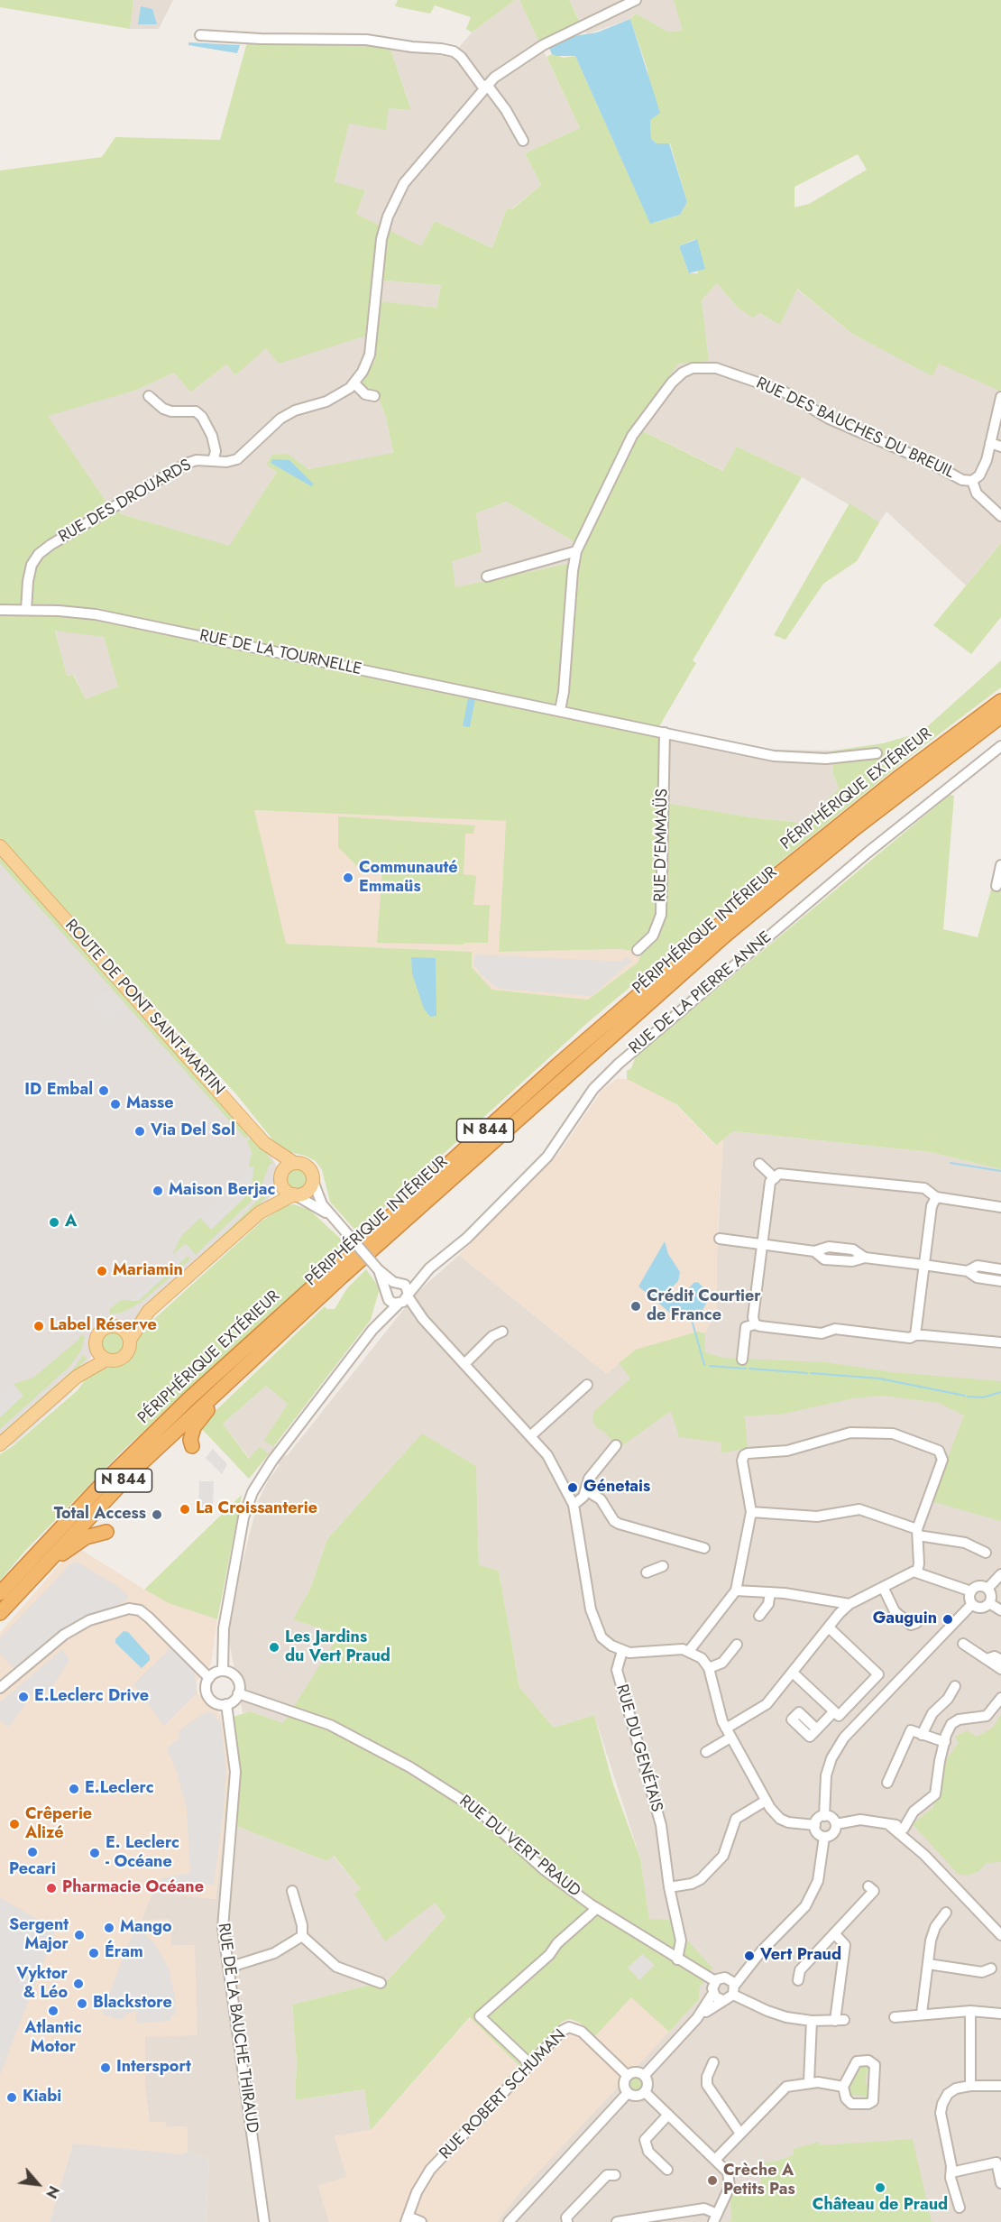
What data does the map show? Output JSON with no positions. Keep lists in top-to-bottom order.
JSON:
{
  "streets": {
    "highway": ["PÉRIPHÉRIQUE EXTÉRIEUR", "PÉRIPHÉRIQUE INTÉRIEUR", "N 844"],
    "main road": ["ROUTE DE PONT SAINT-MARTIN"],
    "street": [
      "RUE DES BAUCHES DU BREUIL",
      "RUE DES DROUARDS",
      "RUE DE LA TOURNELLE",
      "RUE D'EMMAÜS",
      "RUE DE LA PIERRE ANNE",
      "RUE DU GENÉTAIS",
      "RUE DU VERT PRAUD",
      "RUE DE LA BAUCHE THIRAUD",
      "RUE ROBERT SCHUMAN"
    ]
  },
  "crossings": [
    ["RUE DES DROUARDS", "RUE DE LA TOURNELLE"],
    ["RUE DE LA TOURNELLE", "RUE D'EMMAÜS"],
    ["RUE DU GENÉTAIS", "RUE DU VERT PRAUD"],
    ["RUE DU VERT PRAUD", "RUE DE LA BAUCHE THIRAUD"]
  ],
  "places": [
    "Communauté Emmaüs",
    "ID Embal",
    "Masse",
    "Via Del Sol",
    "Maison Berjac",
    "A",
    "Mariamin",
    "Crédit Courtier de France",
    "Label Réserve",
    "Génetais",
    "La Croissanterie",
    "Total Access",
    "Gauguin",
    "Les Jardins du Vert Praud",
    "E.Leclerc Drive",
    "E.Leclerc",
    "Crêperie Alizé",
    "Pecari",
    "E. Leclerc - Océane",
    "Pharmacie Océane",
    "Mango",
    "Sergent Major",
    "Éram",
    "Vert Praud",
    "Vyktor & Léo",
    "Blackstore",
    "Atlantic Motor",
    "Intersport",
    "Kiabi",
    "Crèche A Petits Pas",
    "Château de Praud"
  ],
  "north": "bottom right"
}
